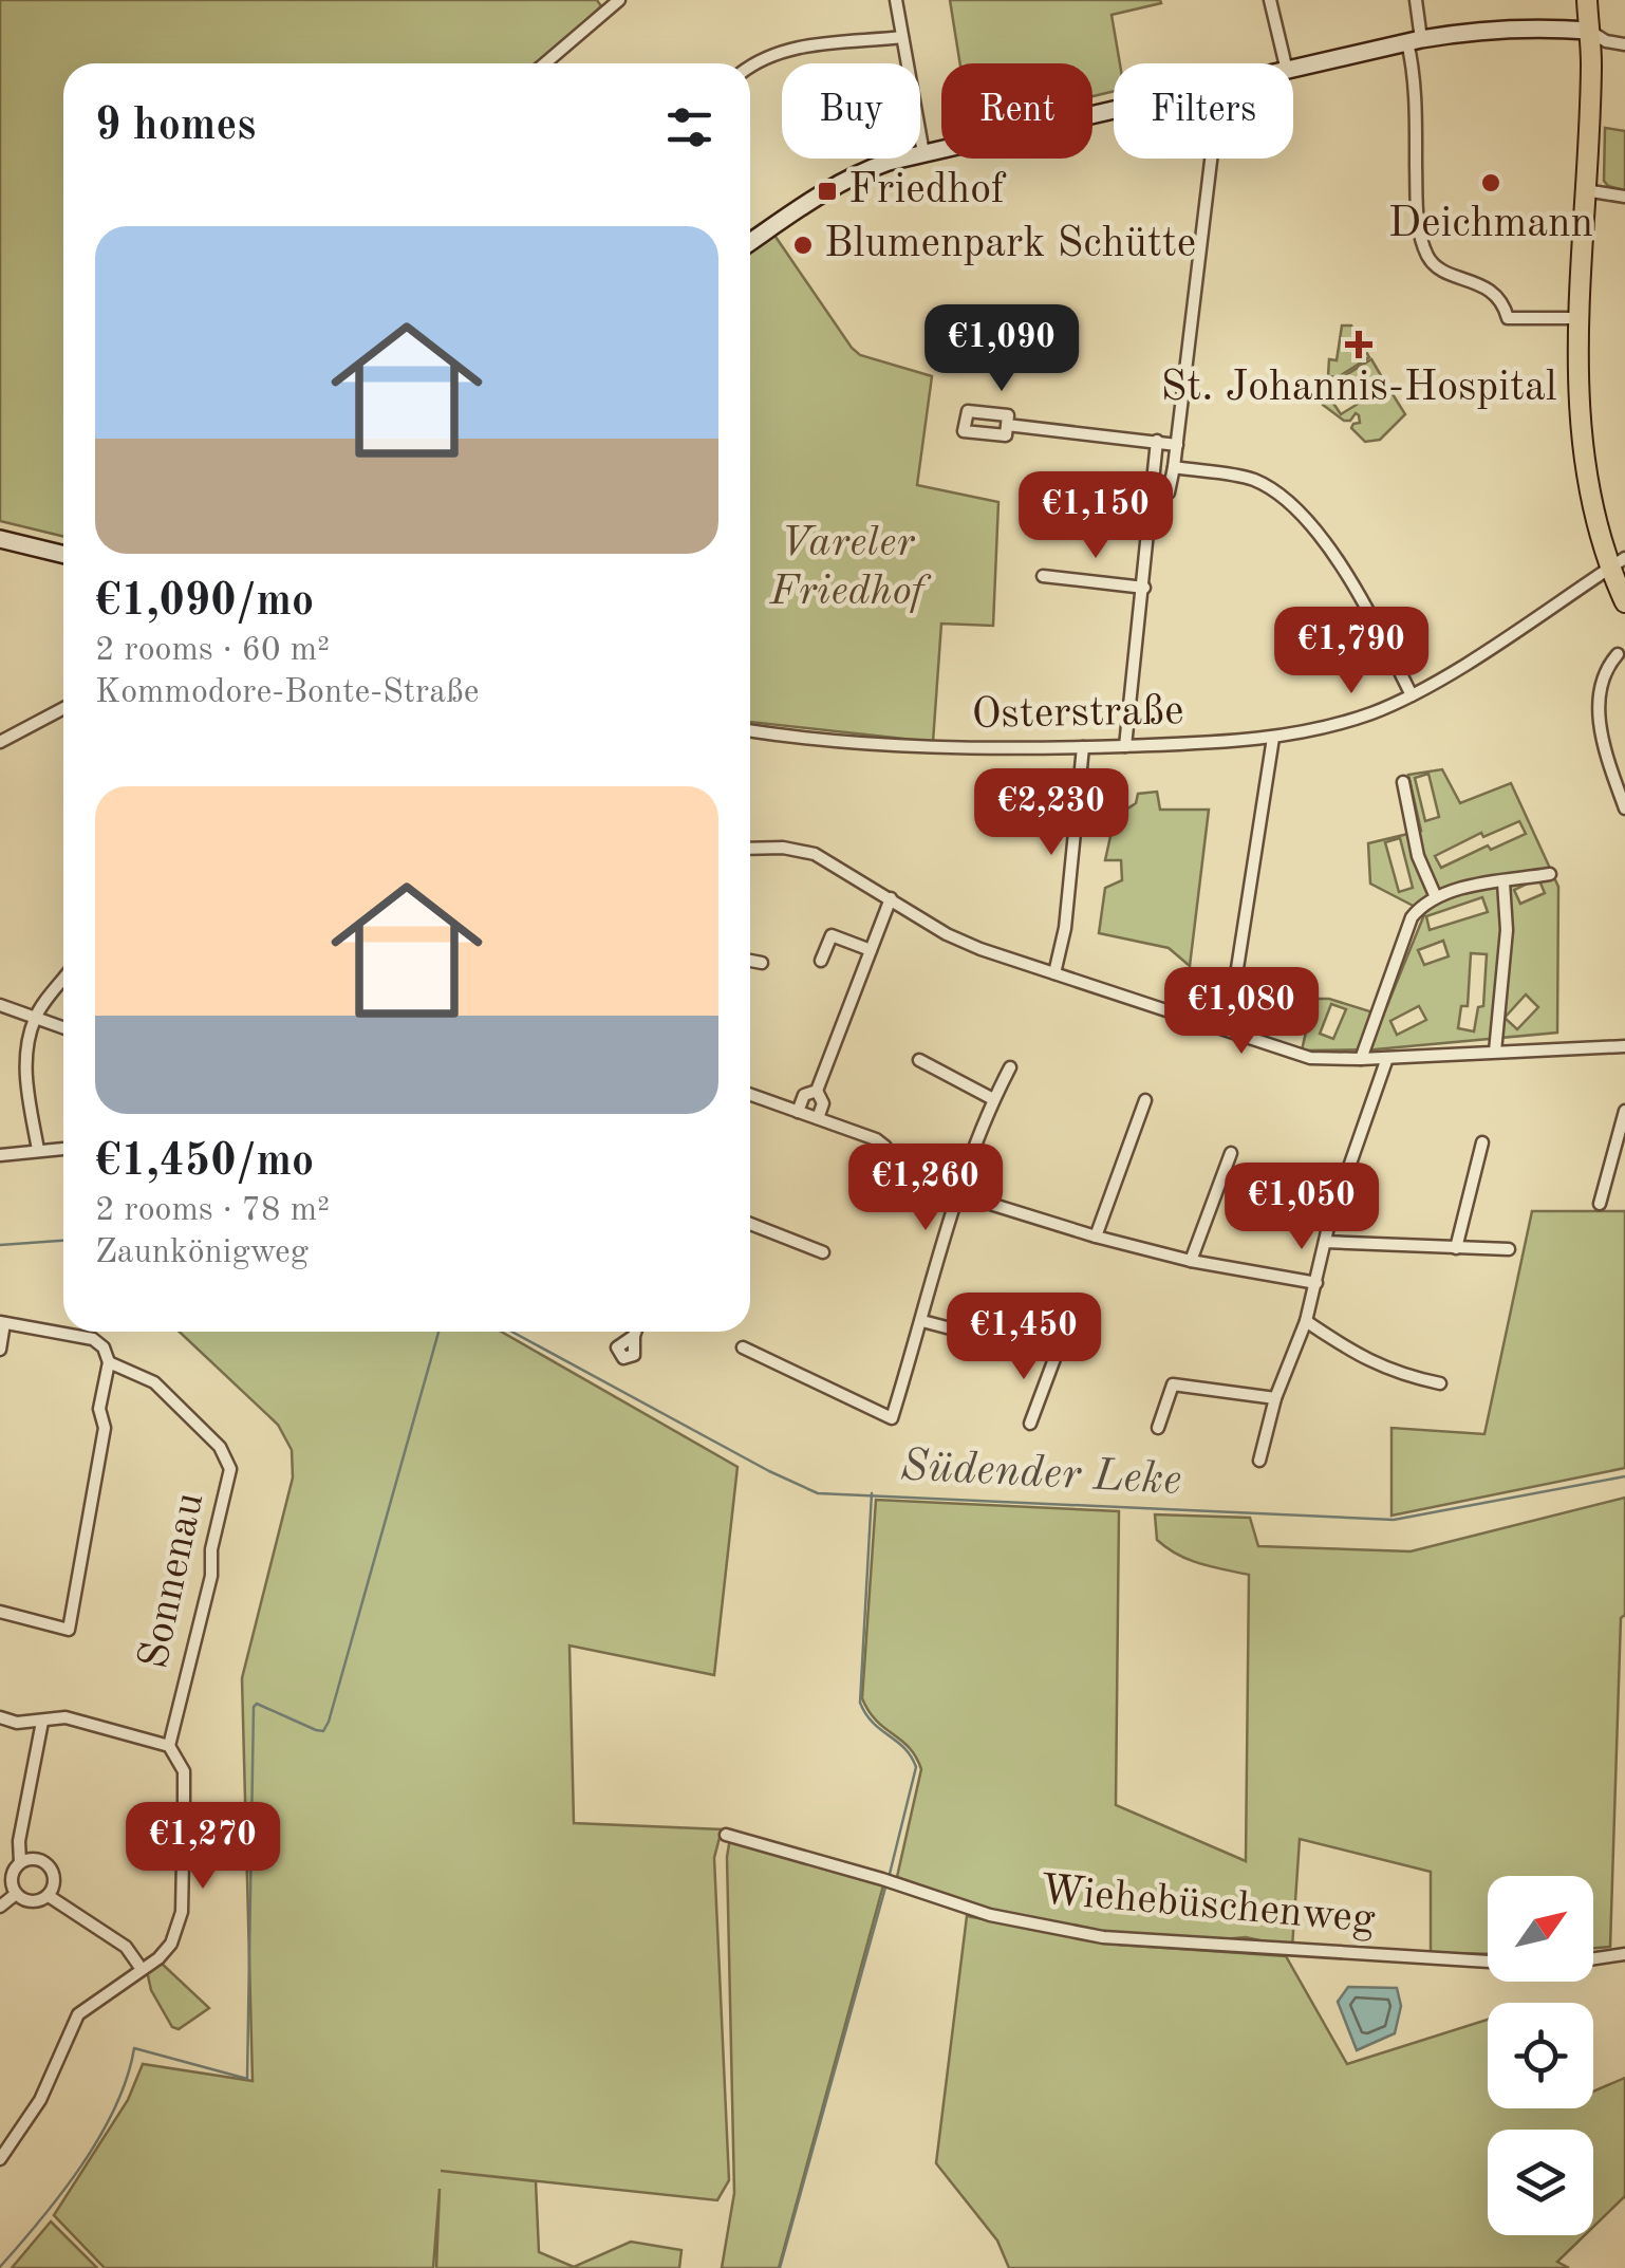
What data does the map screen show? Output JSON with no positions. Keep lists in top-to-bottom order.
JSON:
{
  "streets": {
    "street": ["Osterstraße", "Sonnenau", "Wiehebüschenweg"]
  },
  "water": ["Südender Leke"],
  "parks": ["Vareler Friedhof"],
  "places": {
    "other": ["Deichmann", "Blumenpark Schütte"],
    "transit": ["Friedhof"],
    "health": ["St. Johannis-Hospital"]
  },
  "north": "top right",
  "page": {
    "chip": ["Buy", "Rent", "Filters"],
    "heading": "9 homes",
    "list": [
      {
        "name": "€1,090/mo",
        "note": "2 rooms · 60 m² · Kommodore-Bonte-Straße"
      },
      {
        "name": "€1,450/mo",
        "note": "2 rooms · 78 m² · Zaunkönigweg"
      }
    ],
    "price": [
      "€1,090",
      "€1,150",
      "€1,790",
      "€2,230",
      "€1,080",
      "€1,260",
      "€1,050",
      "€1,450",
      "€1,270"
    ]
  }
}
